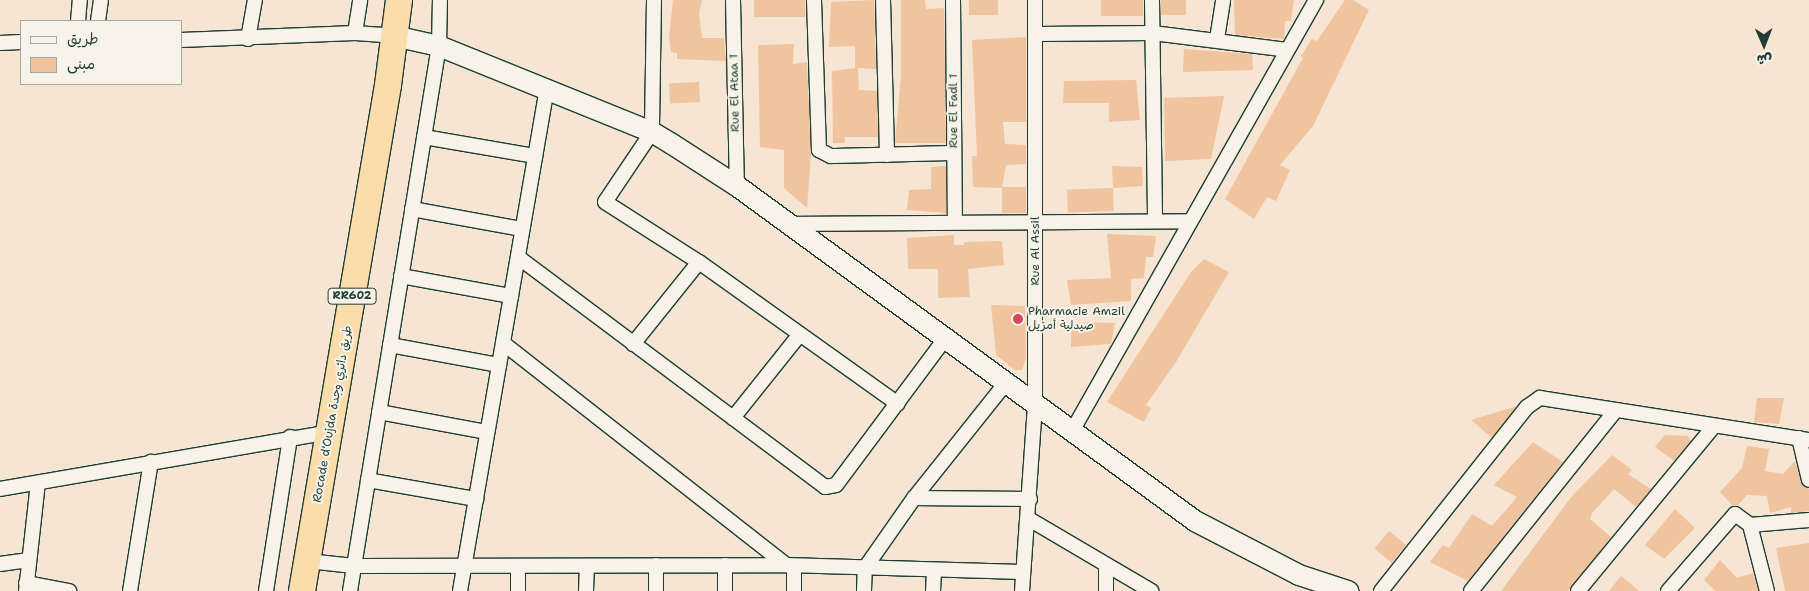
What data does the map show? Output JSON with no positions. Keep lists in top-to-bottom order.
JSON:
{
  "streets": {
    "highway": ["RR602", "Rocade d'Oujda طريق دائري وجدة"],
    "street": ["Rue El Ataa 1", "Rue El Fadl 1", "Rue Al Assil"]
  },
  "places": ["Pharmacie Amzil صيدلية أمزيل"],
  "legend": ["طريق", "مبنى"],
  "north": "bottom"
}
